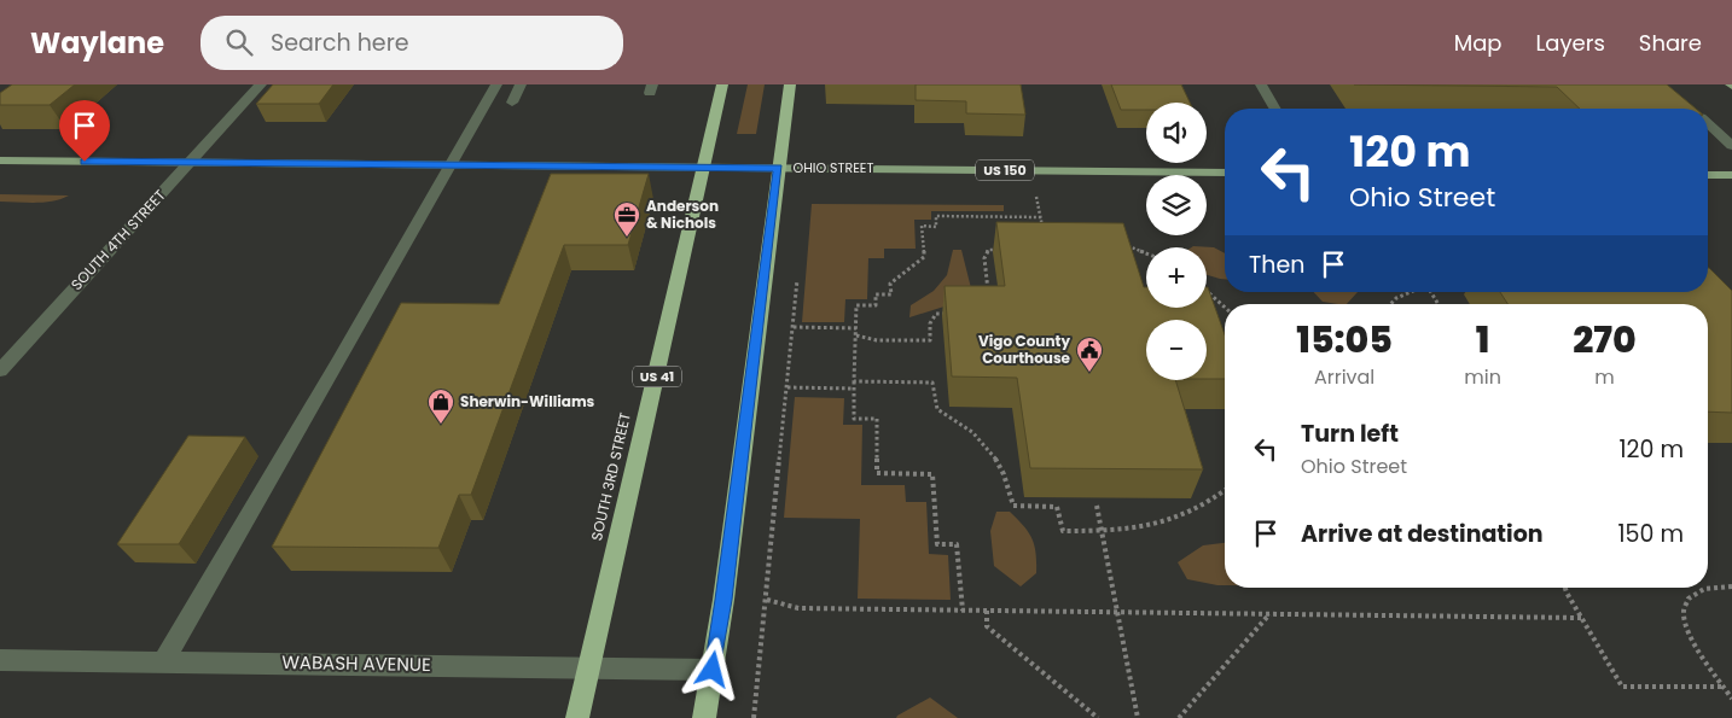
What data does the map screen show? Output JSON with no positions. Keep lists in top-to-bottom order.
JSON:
{
  "streets": {
    "highway": ["US 41", "SOUTH 3RD STREET"],
    "main road": ["OHIO STREET", "US 150"],
    "street": ["SOUTH 4TH STREET", "WABASH AVENUE"]
  },
  "crossings": [
    ["OHIO STREET", "SOUTH 4TH STREET"],
    ["OHIO STREET", "SOUTH 3RD STREET"],
    ["US 41", "SOUTH 3RD STREET"],
    ["US 41", "WABASH AVENUE"],
    ["SOUTH 3RD STREET", "WABASH AVENUE"]
  ],
  "places": {
    "office": ["Anderson & Nichols"],
    "public building": ["Vigo County Courthouse"],
    "shop": ["Sherwin-Williams"]
  },
  "page": {
    "header": "Waylane",
    "search": "Search here",
    "nav": ["Map", "Layers", "Share"],
    "map_buttons": ["+", "−"],
    "turn": ["120 m", "Ohio Street"],
    "then": "Then",
    "eta": [
      "15:05",
      "Arrival",
      "1",
      "min",
      "270",
      "m"
    ],
    "list": [
      {
        "name": "Turn left",
        "note": "Ohio Street",
        "value": "120 m"
      },
      {
        "name": "Arrive at destination",
        "value": "150 m"
      }
    ]
  }
}
